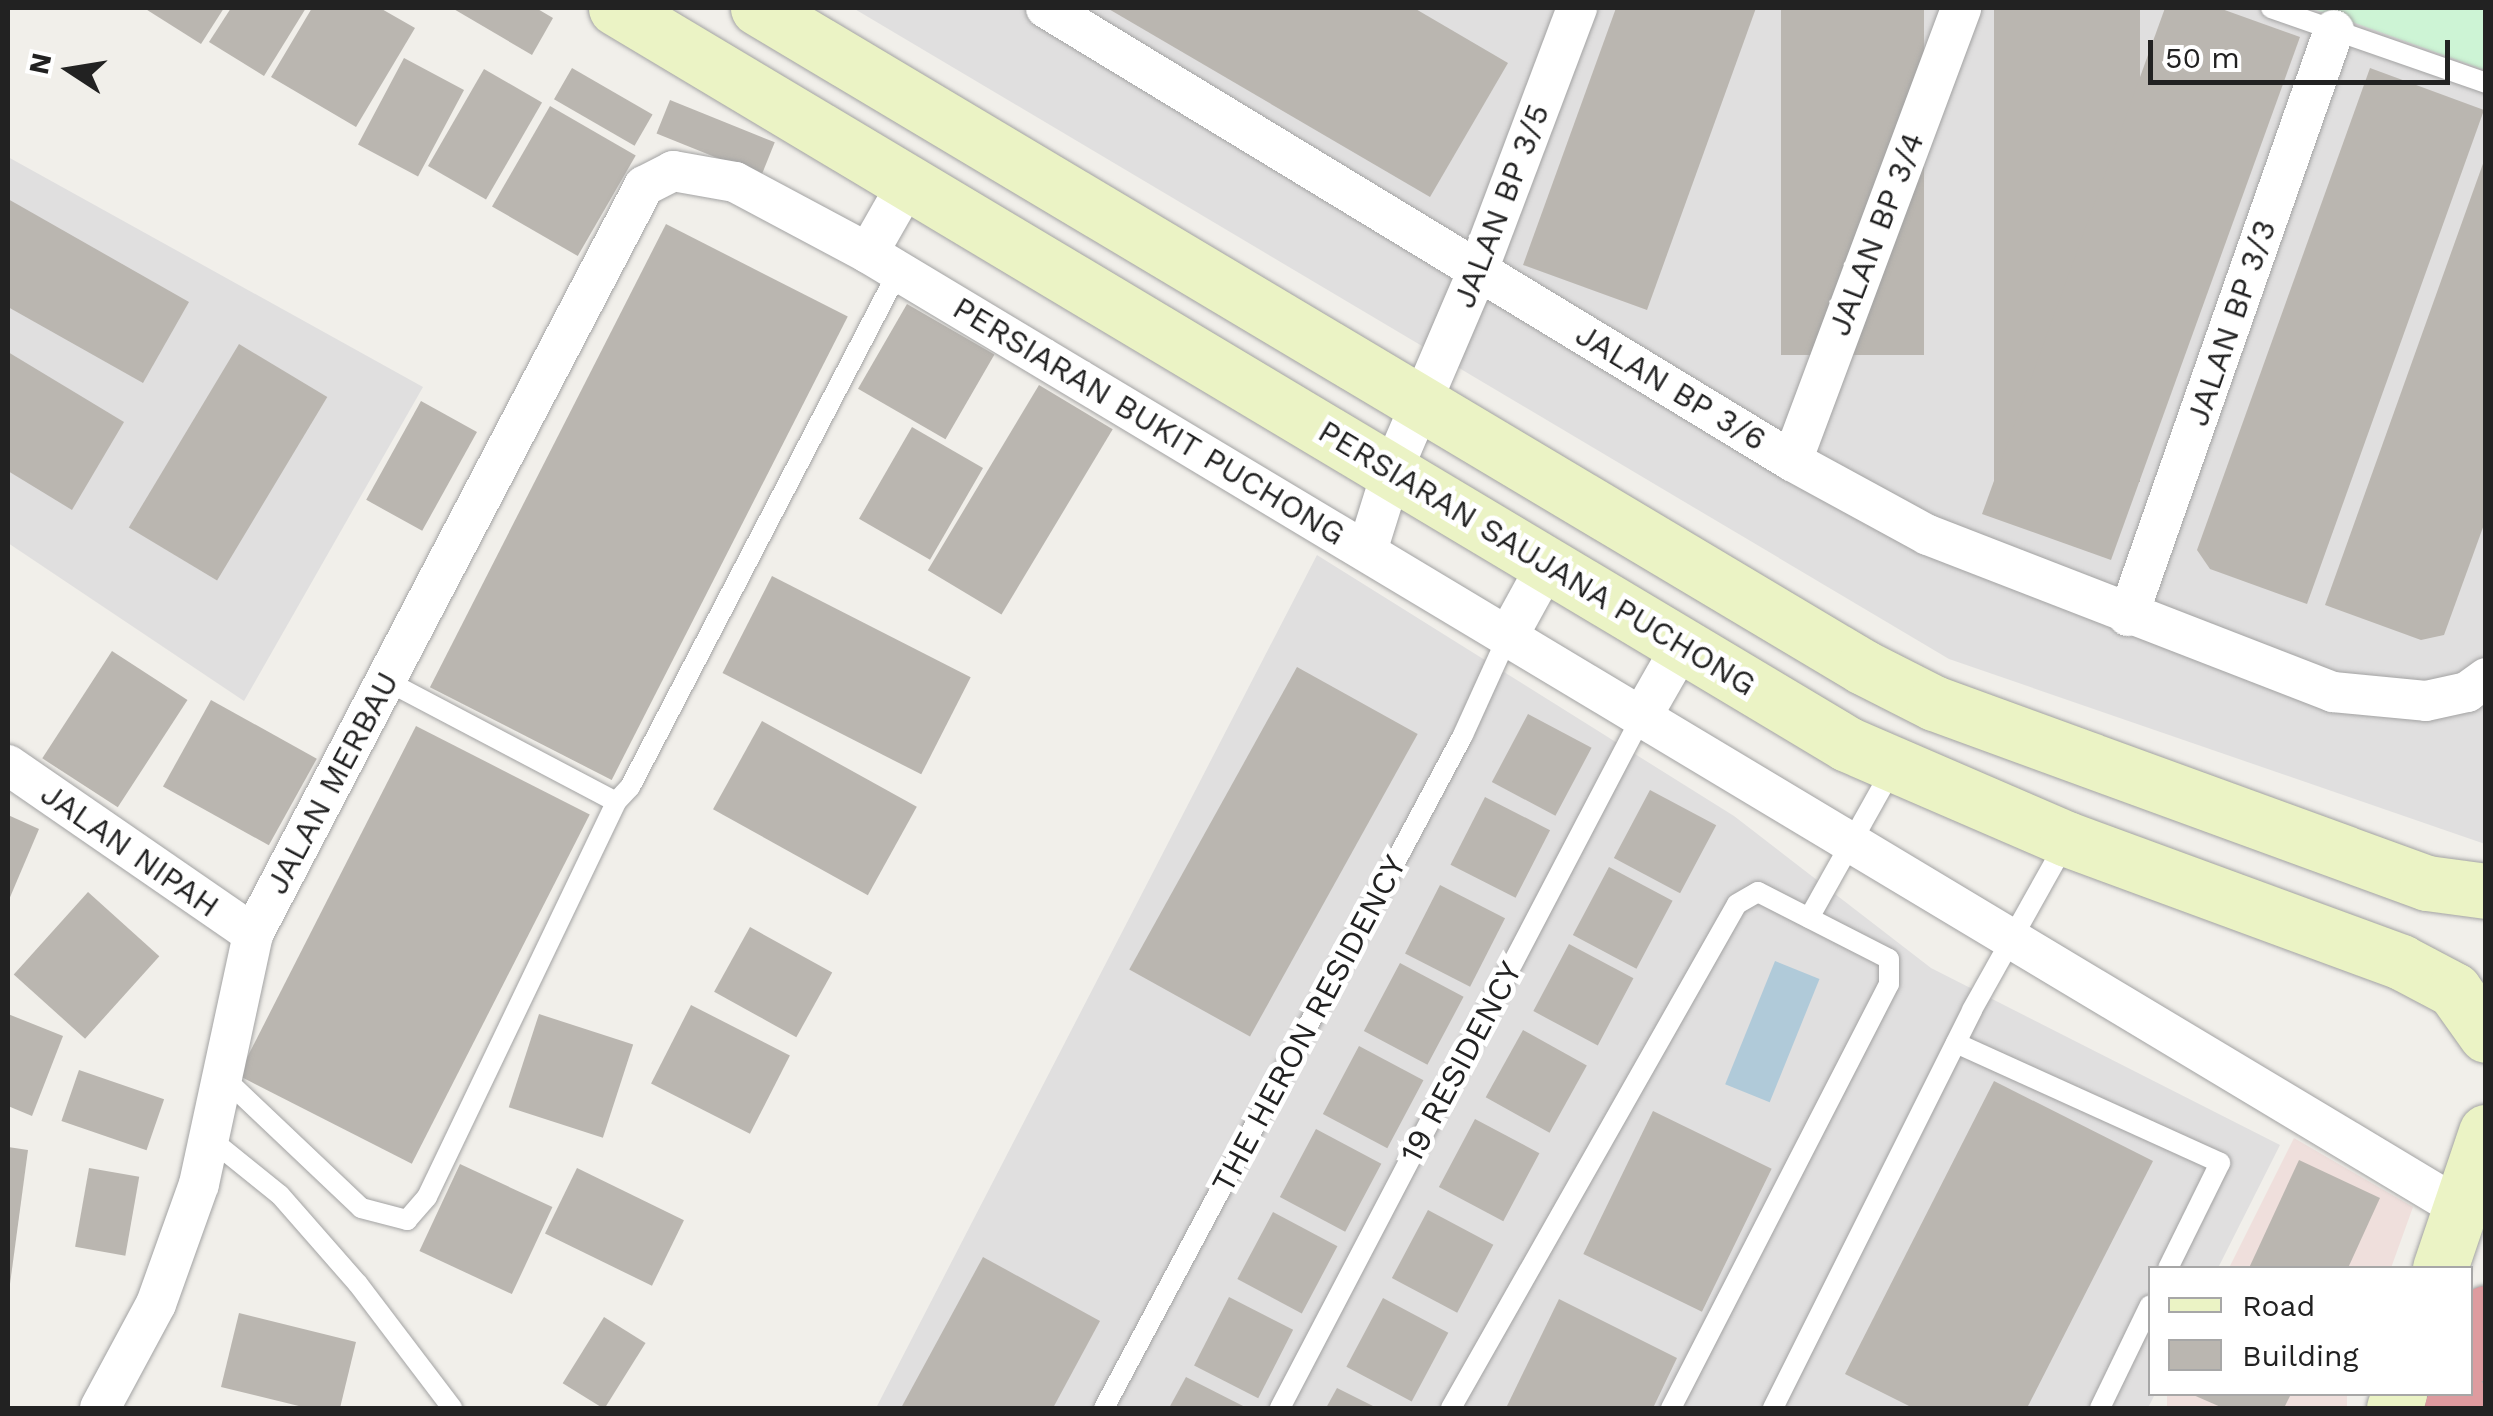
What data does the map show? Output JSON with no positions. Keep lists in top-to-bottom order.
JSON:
{
  "streets": {
    "street": [
      "JALAN BP 3/5",
      "JALAN BP 3/4",
      "JALAN BP 3/3",
      "JALAN BP 3/6",
      "PERSIARAN BUKIT PUCHONG",
      "PERSIARAN SAUJANA PUCHONG",
      "JALAN MERBAU",
      "JALAN NIPAH"
    ],
    "lane": ["THE HERON RESIDENCY", "19 RESIDENCY"]
  },
  "crossings": [
    ["JALAN BP 3/5", "JALAN BP 3/6"],
    ["JALAN BP 3/5", "PERSIARAN BUKIT PUCHONG"],
    ["JALAN BP 3/5", "PERSIARAN SAUJANA PUCHONG"],
    ["JALAN BP 3/4", "JALAN BP 3/6"],
    ["JALAN BP 3/3", "JALAN BP 3/6"],
    ["PERSIARAN BUKIT PUCHONG", "JALAN MERBAU"],
    ["PERSIARAN BUKIT PUCHONG", "THE HERON RESIDENCY"],
    ["PERSIARAN BUKIT PUCHONG", "19 RESIDENCY"],
    ["JALAN MERBAU", "JALAN NIPAH"]
  ],
  "legend": ["Road", "Building"],
  "scale_bar": "50 m",
  "north": "left"
}
